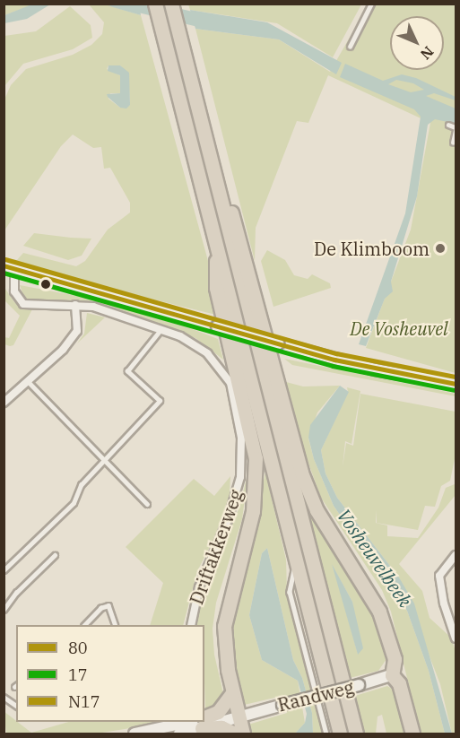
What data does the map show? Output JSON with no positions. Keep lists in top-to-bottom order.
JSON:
{
  "streets": {
    "main road": ["Randweg"],
    "street": ["Driftakkerweg"]
  },
  "water": ["Vosheuvelbeek"],
  "parks": ["De Vosheuvel"],
  "places": ["De Klimboom"],
  "lines": ["transit line N17", "transit line 80", "transit line 17"],
  "legend": ["80", "17", "N17"],
  "north": "bottom right"
}
